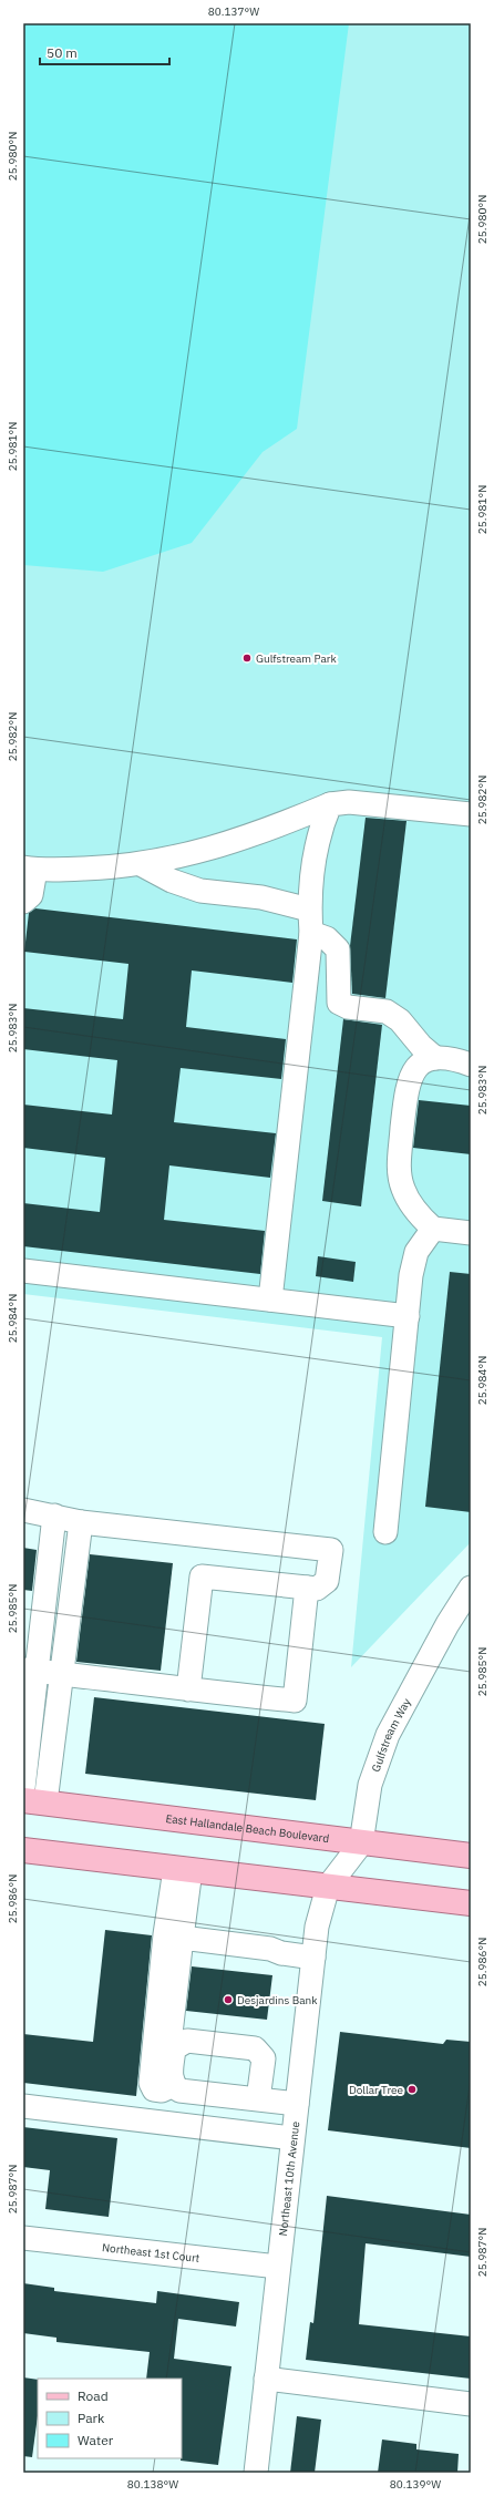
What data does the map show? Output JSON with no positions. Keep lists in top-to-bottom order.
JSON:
{
  "streets": {
    "main road": ["East Hallandale Beach Boulevard"],
    "street": ["Gulfstream Way", "Northeast 10th Avenue", "Northeast 1st Court"]
  },
  "crossings": [
    ["Gulfstream Way", "East Hallandale Beach Boulevard"],
    ["Gulfstream Way", "Northeast 10th Avenue"],
    ["Northeast 10th Avenue", "Northeast 1st Court"]
  ],
  "places": ["Gulfstream Park", "Desjardins Bank", "Dollar Tree"],
  "legend": ["Road", "Park", "Water"],
  "scale_bar": "50 m",
  "coordinates": [
    "80.137°W",
    "25.980°N",
    "25.981°N",
    "25.982°N",
    "25.983°N",
    "25.984°N",
    "25.985°N",
    "25.986°N",
    "25.987°N",
    "80.138°W",
    "80.139°W"
  ]
}
